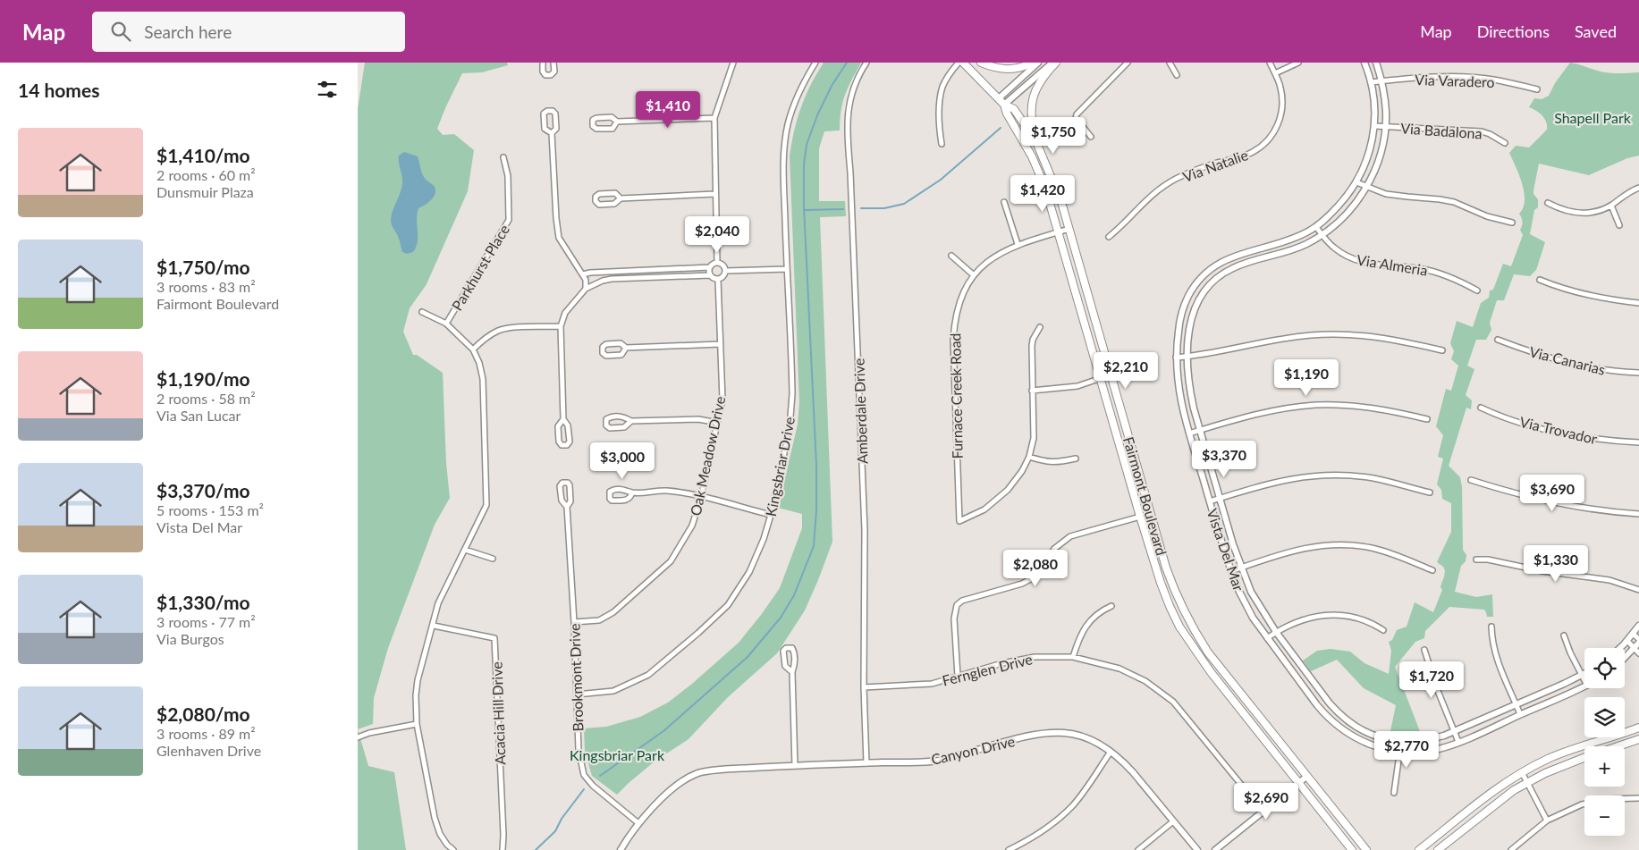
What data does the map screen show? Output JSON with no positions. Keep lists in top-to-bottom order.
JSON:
{
  "streets": {
    "main road": ["Fairmont Boulevard"],
    "street": [
      "Via Varadero",
      "Via Badalona",
      "Via Natalie",
      "Via Almeria",
      "Parkhurst Place",
      "Via Canarias",
      "Furnace Creek Road",
      "Amberdale Drive",
      "Via Trovador",
      "Oak Meadow Drive",
      "Kingsbriar Drive",
      "Vista Del Mar",
      "Fernglen Drive",
      "Brookmont Drive",
      "Acacia Hill Drive",
      "Canyon Drive"
    ]
  },
  "crossings": [
    ["Via Varadero", "Vista Del Mar"],
    ["Via Badalona", "Vista Del Mar"],
    ["Via Almeria", "Vista Del Mar"],
    ["Furnace Creek Road", "Fairmont Boulevard"],
    ["Amberdale Drive", "Fernglen Drive"],
    ["Amberdale Drive", "Canyon Drive"],
    ["Oak Meadow Drive", "Brookmont Drive"],
    ["Kingsbriar Drive", "Brookmont Drive"],
    ["Brookmont Drive", "Canyon Drive"]
  ],
  "parks": ["Shapell Park", "Kingsbriar Park"],
  "page": {
    "header": "Map",
    "search": "Search here",
    "nav": ["Map", "Directions", "Saved"],
    "heading": "14 homes",
    "price": [
      "$1,410",
      "$1,750",
      "$1,420",
      "$2,040",
      "$2,210",
      "$1,190",
      "$3,370",
      "$3,000",
      "$3,690",
      "$1,330",
      "$2,080",
      "$1,720",
      "$2,770",
      "$2,690"
    ],
    "list": [
      {
        "name": "$1,410/mo",
        "note": "2 rooms · 60 m² · Dunsmuir Plaza"
      },
      {
        "name": "$1,750/mo",
        "note": "3 rooms · 83 m² · Fairmont Boulevard"
      },
      {
        "name": "$1,190/mo",
        "note": "2 rooms · 58 m² · Via San Lucar"
      },
      {
        "name": "$3,370/mo",
        "note": "5 rooms · 153 m² · Vista Del Mar"
      },
      {
        "name": "$1,330/mo",
        "note": "3 rooms · 77 m² · Via Burgos"
      },
      {
        "name": "$2,080/mo",
        "note": "3 rooms · 89 m² · Glenhaven Drive"
      }
    ],
    "map_buttons": ["+", "−"]
  }
}
